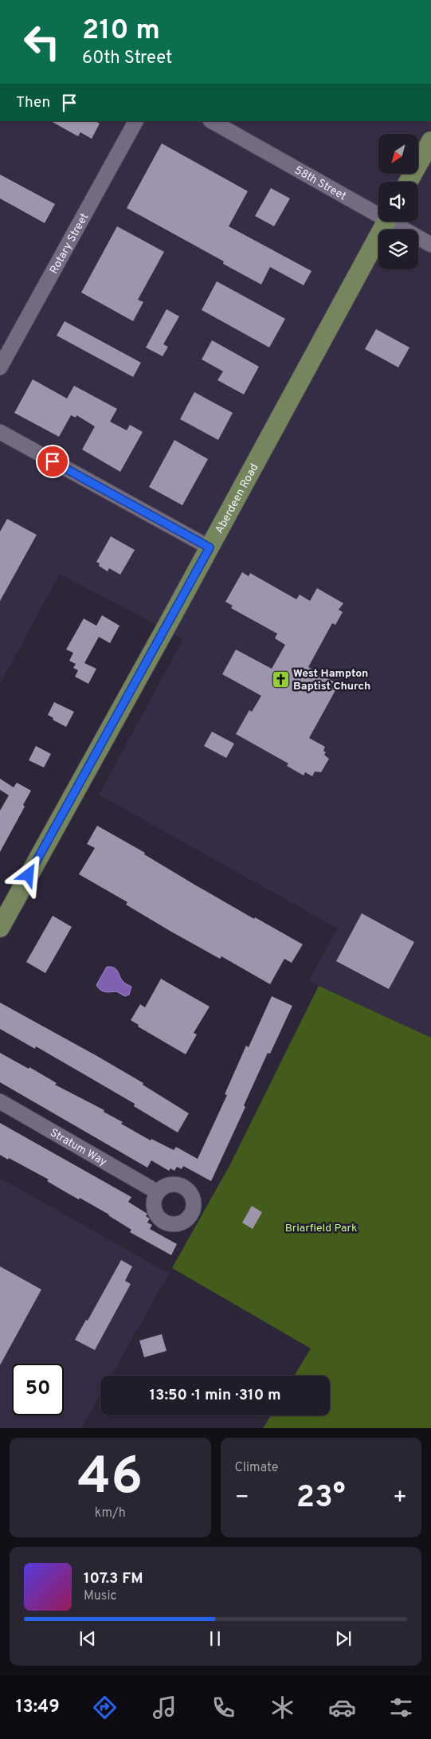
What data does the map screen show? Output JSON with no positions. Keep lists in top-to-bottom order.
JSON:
{
  "streets": {
    "main road": ["Aberdeen Road"],
    "street": ["58th Street", "Rotary Street", "Stratum Way"]
  },
  "parks": ["Briarfield Park"],
  "places": {
    "church": ["West Hampton Baptist Church"]
  },
  "north": "bottom left",
  "page": {
    "turn": ["210 m", "60th Street"],
    "then": "Then",
    "limit": "50",
    "trip": "13:50 · 1 min · 310 m",
    "tile": [
      ["46", "km/h"],
      "Climate"
    ],
    "heat": ["−", "23°", "+"],
    "song": ["107.3 FM", "Music"],
    "tabs": "13:49"
  }
}
